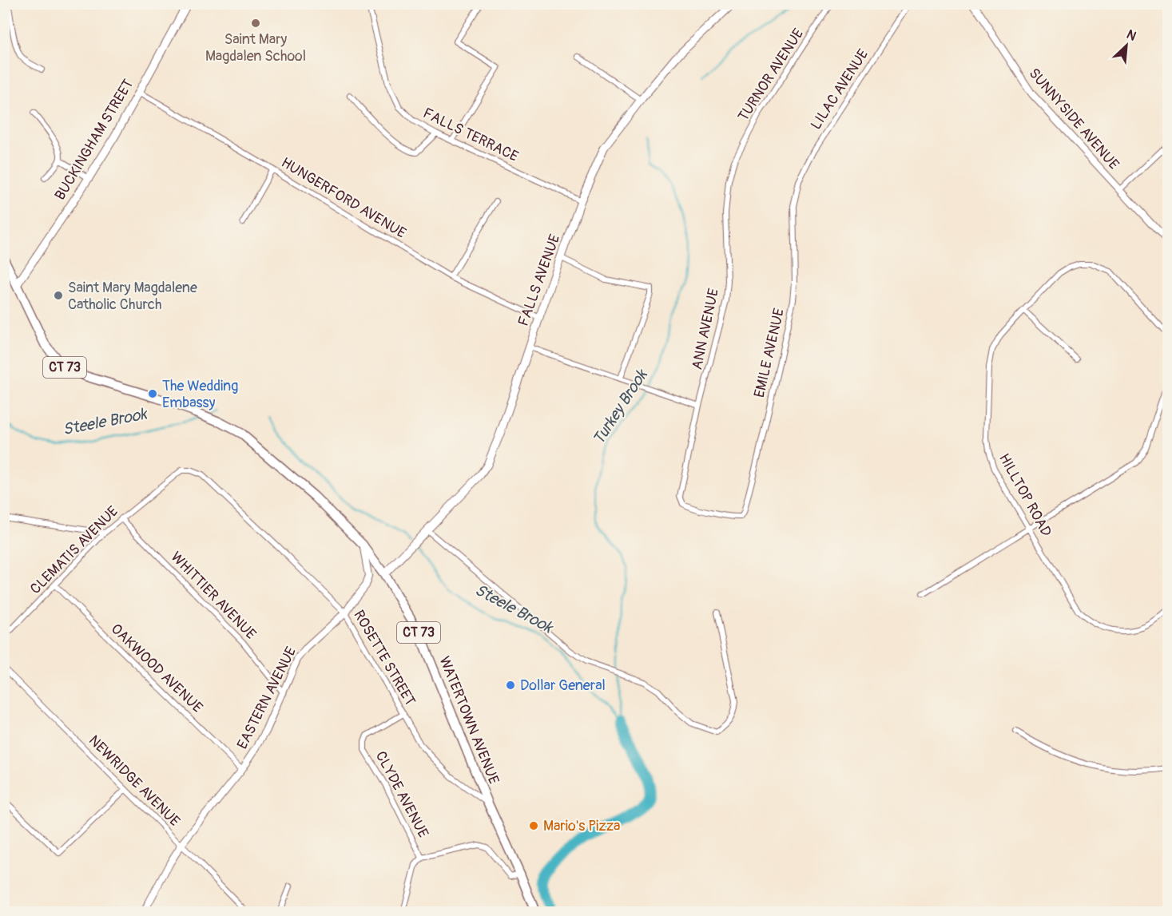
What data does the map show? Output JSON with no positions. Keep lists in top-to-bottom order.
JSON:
{
  "streets": {
    "main road": [
      "BUCKINGHAM STREET",
      "FALLS AVENUE",
      "CT 73",
      "WATERTOWN AVENUE"
    ],
    "street": [
      "TURNOR AVENUE",
      "LILAC AVENUE",
      "SUNNYSIDE AVENUE",
      "FALLS TERRACE",
      "HUNGERFORD AVENUE",
      "ANN AVENUE",
      "EMILE AVENUE",
      "HILLTOP ROAD",
      "CLEMATIS AVENUE",
      "WHITTIER AVENUE",
      "ROSETTE STREET",
      "OAKWOOD AVENUE",
      "EASTERN AVENUE",
      "NEWRIDGE AVENUE",
      "CLYDE AVENUE"
    ]
  },
  "crossings": [
    ["TURNOR AVENUE", "ANN AVENUE"],
    ["LILAC AVENUE", "EMILE AVENUE"],
    ["FALLS TERRACE", "FALLS AVENUE"],
    ["BUCKINGHAM STREET", "HUNGERFORD AVENUE"],
    ["BUCKINGHAM STREET", "CT 73"],
    ["BUCKINGHAM STREET", "WATERTOWN AVENUE"],
    ["HUNGERFORD AVENUE", "FALLS AVENUE"],
    ["FALLS AVENUE", "WATERTOWN AVENUE"],
    ["ANN AVENUE", "EMILE AVENUE"],
    ["CT 73", "WATERTOWN AVENUE"],
    ["CLEMATIS AVENUE", "WHITTIER AVENUE"],
    ["CLEMATIS AVENUE", "ROSETTE STREET"],
    ["CLEMATIS AVENUE", "OAKWOOD AVENUE"],
    ["WHITTIER AVENUE", "EASTERN AVENUE"],
    ["ROSETTE STREET", "EASTERN AVENUE"],
    ["ROSETTE STREET", "WATERTOWN AVENUE"],
    ["ROSETTE STREET", "CLYDE AVENUE"],
    ["OAKWOOD AVENUE", "EASTERN AVENUE"],
    ["EASTERN AVENUE", "WATERTOWN AVENUE"],
    ["EASTERN AVENUE", "NEWRIDGE AVENUE"]
  ],
  "water": ["Turkey Brook", "Steele Brook"],
  "places": [
    "Saint Mary Magdalen School",
    "Saint Mary Magdalene Catholic Church",
    "The Wedding Embassy",
    "Dollar General",
    "Mario's Pizza"
  ],
  "north": "top right"
}
